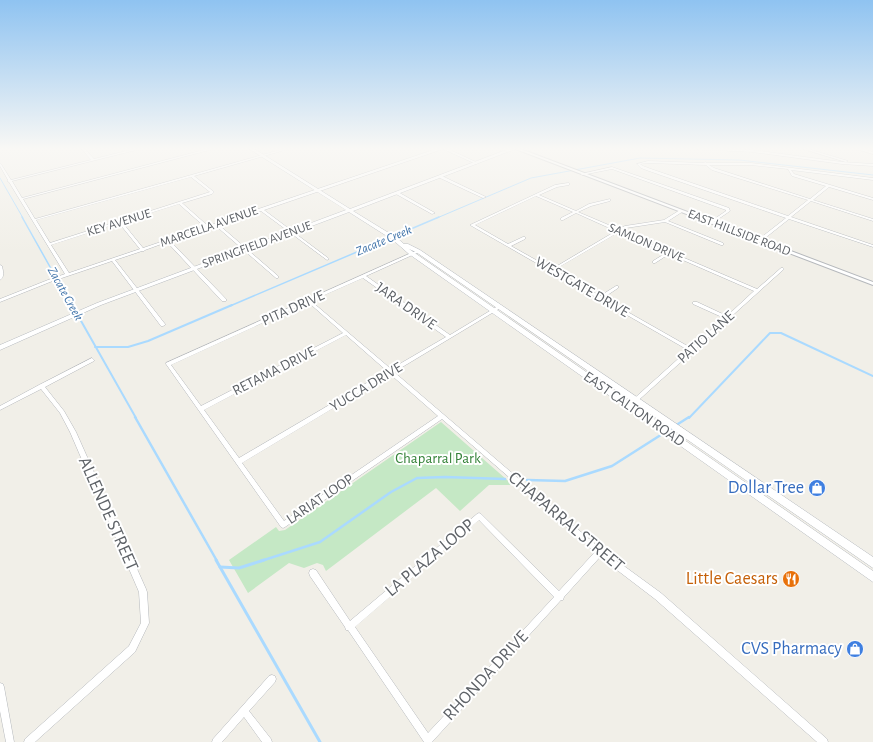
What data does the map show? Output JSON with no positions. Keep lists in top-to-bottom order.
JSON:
{
  "streets": {
    "main road": ["SPRINGFIELD AVENUE", "EAST CALTON ROAD"],
    "street": [
      "KEY AVENUE",
      "MARCELLA AVENUE",
      "EAST HILLSIDE ROAD",
      "SAMLON DRIVE",
      "WESTGATE DRIVE",
      "JARA DRIVE",
      "PITA DRIVE",
      "PATIO LANE",
      "RETAMA DRIVE",
      "YUCCA DRIVE",
      "LARIAT LOOP",
      "ALLENDE STREET",
      "CHAPARRAL STREET",
      "LA PLAZA LOOP",
      "RHONDA DRIVE"
    ]
  },
  "crossings": [
    ["MARCELLA AVENUE", "EAST CALTON ROAD"],
    ["SAMLON DRIVE", "WESTGATE DRIVE"],
    ["SAMLON DRIVE", "PATIO LANE"],
    ["SPRINGFIELD AVENUE", "EAST CALTON ROAD"],
    ["WESTGATE DRIVE", "PATIO LANE"],
    ["JARA DRIVE", "PITA DRIVE"],
    ["JARA DRIVE", "YUCCA DRIVE"],
    ["PITA DRIVE", "EAST CALTON ROAD"],
    ["PITA DRIVE", "LARIAT LOOP"],
    ["PITA DRIVE", "CHAPARRAL STREET"],
    ["PATIO LANE", "EAST CALTON ROAD"],
    ["RETAMA DRIVE", "LARIAT LOOP"],
    ["RETAMA DRIVE", "CHAPARRAL STREET"],
    ["YUCCA DRIVE", "EAST CALTON ROAD"],
    ["YUCCA DRIVE", "LARIAT LOOP"],
    ["YUCCA DRIVE", "CHAPARRAL STREET"],
    ["LARIAT LOOP", "CHAPARRAL STREET"],
    ["CHAPARRAL STREET", "RHONDA DRIVE"],
    ["LA PLAZA LOOP", "RHONDA DRIVE"]
  ],
  "water": ["Zacate Creek"],
  "parks": ["Chaparral Park"],
  "places": {
    "shop": ["Dollar Tree", "CVS Pharmacy"],
    "restaurant": ["Little Caesars"]
  }
}
